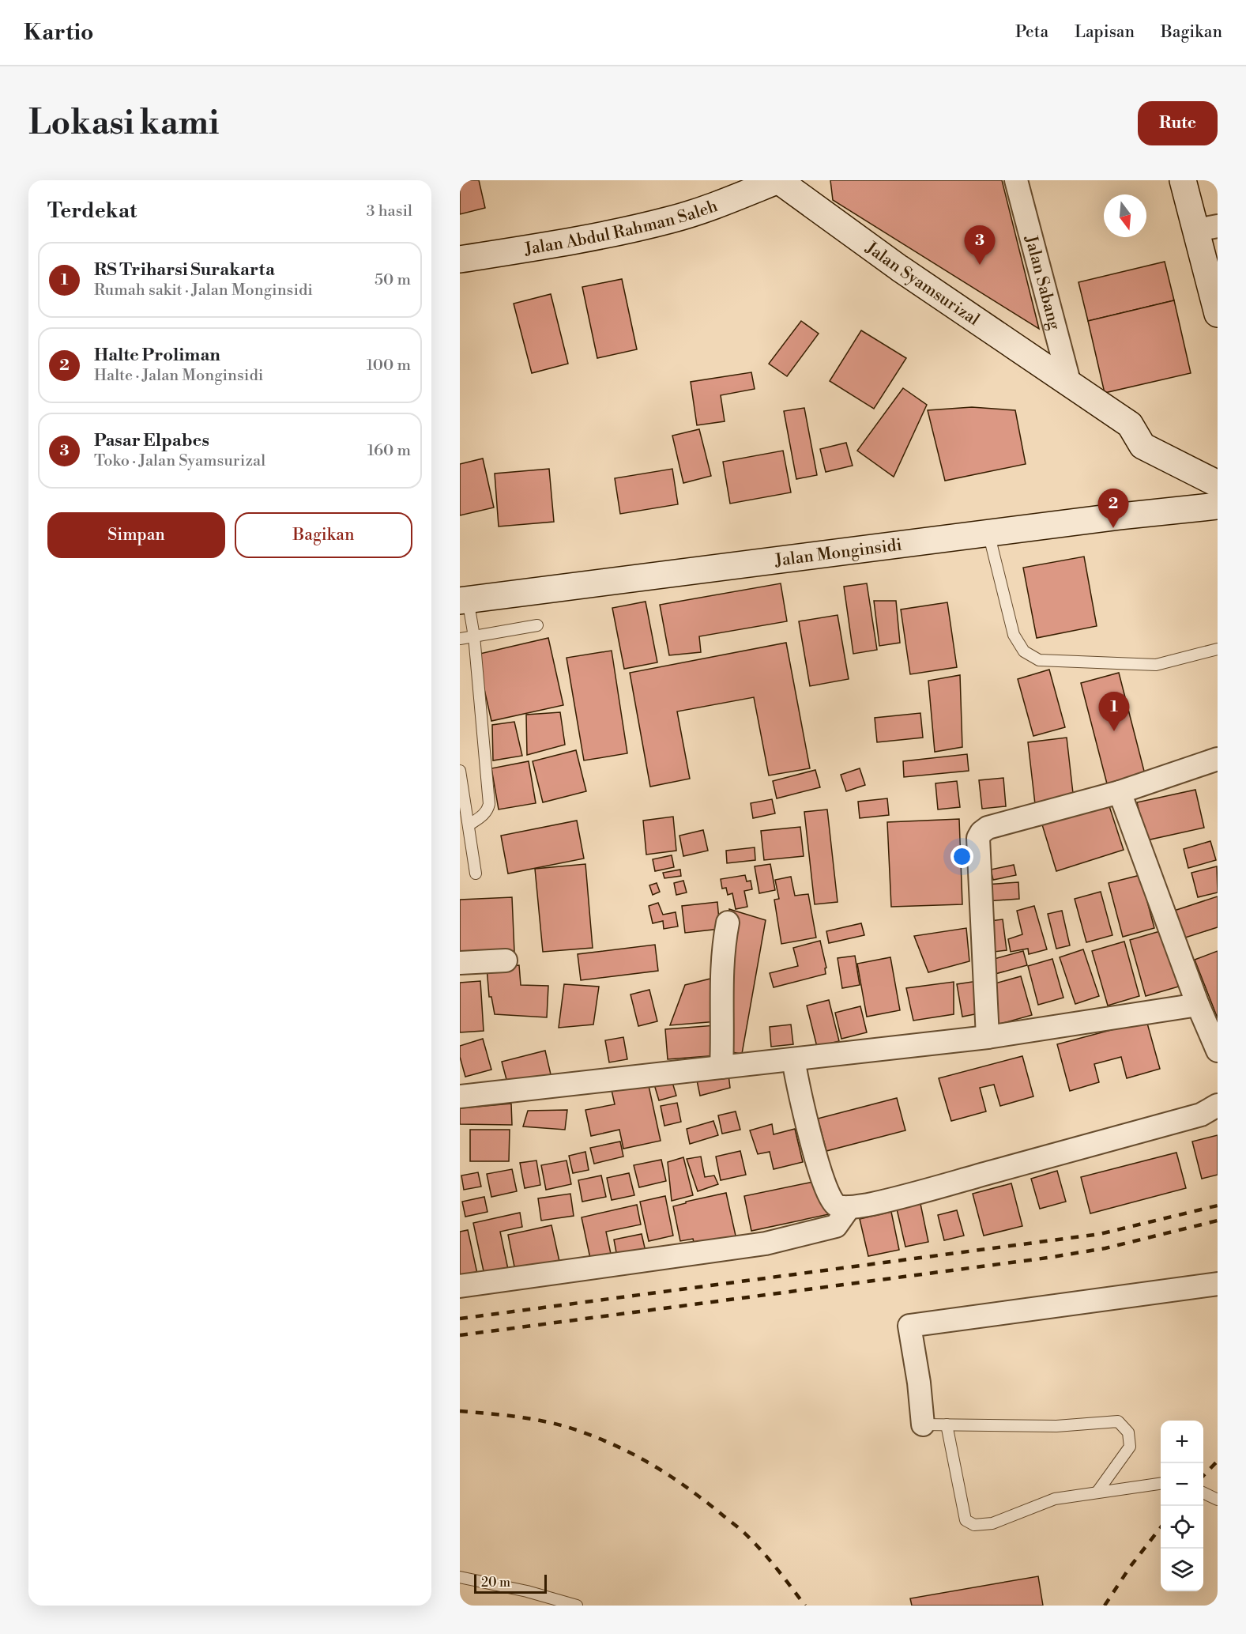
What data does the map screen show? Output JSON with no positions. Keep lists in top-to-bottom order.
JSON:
{
  "streets": {
    "main road": ["Jalan Abdul Rahman Saleh", "Jalan Syamsurizal", "Jalan Monginsidi"],
    "street": ["Jalan Sabang"]
  },
  "crossings": [
    ["Jalan Abdul Rahman Saleh", "Jalan Syamsurizal"],
    ["Jalan Sabang", "Jalan Syamsurizal"]
  ],
  "scale_bar": "20 m",
  "north": "bottom",
  "page": {
    "header": "Kartio",
    "nav": ["Peta", "Lapisan", "Bagikan"],
    "buttons": [
      "Rute",
      ["Simpan", "Bagikan"]
    ],
    "title": "Lokasi kami",
    "heading": ["Terdekat", "3 hasil"],
    "pins": ["3", "2", "1"],
    "list": [
      {
        "mark": "1",
        "name": "RS Triharsi Surakarta",
        "note": "Rumah sakit · Jalan Monginsidi",
        "value": "50 m"
      },
      {
        "mark": "2",
        "name": "Halte Proliman",
        "note": "Halte · Jalan Monginsidi",
        "value": "100 m"
      },
      {
        "mark": "3",
        "name": "Pasar Elpabes",
        "note": "Toko · Jalan Syamsurizal",
        "value": "160 m"
      }
    ],
    "map_buttons": ["+", "−"],
    "scale": "20 m"
  }
}
